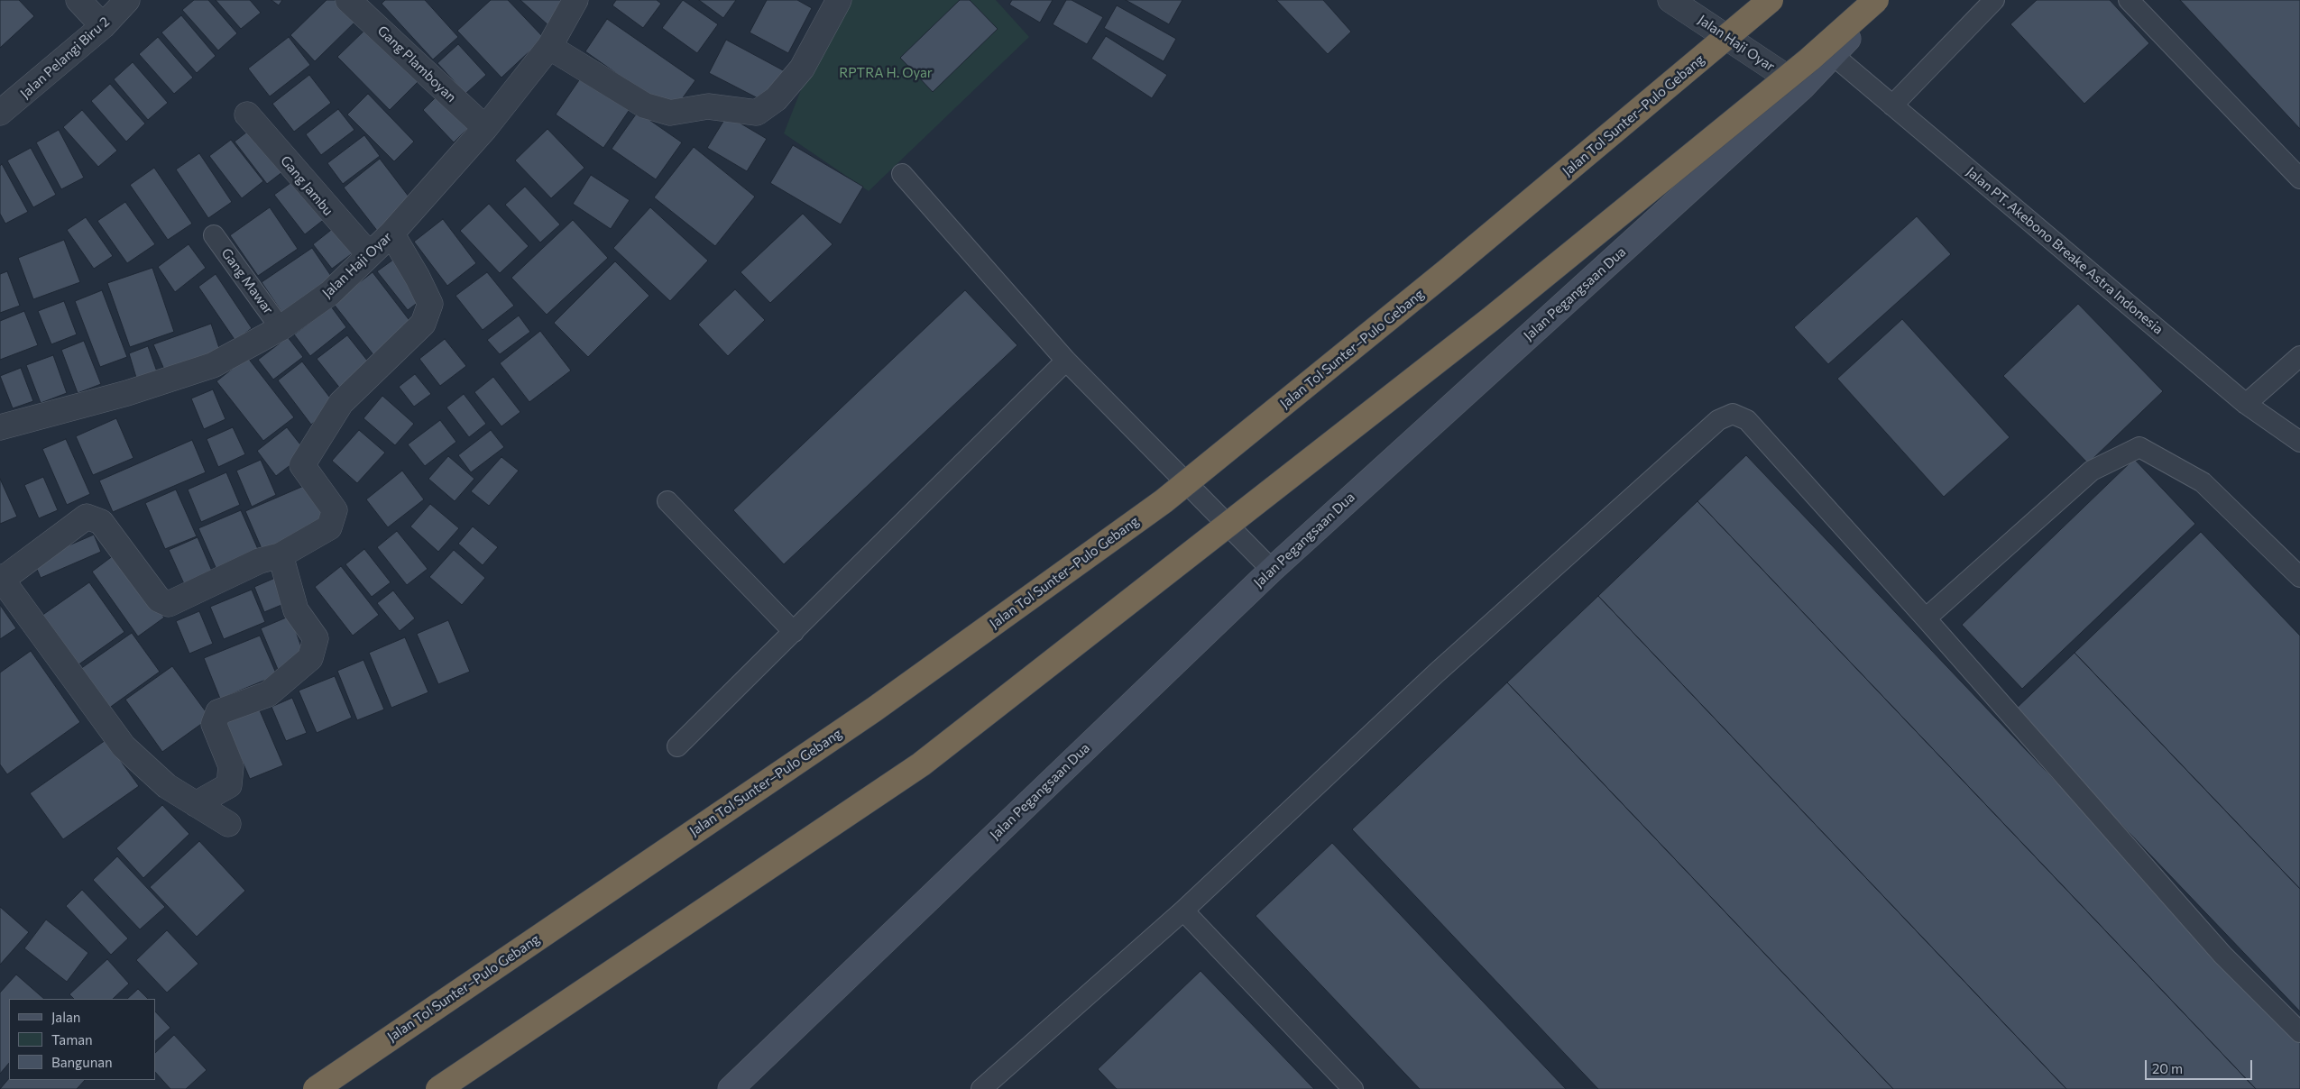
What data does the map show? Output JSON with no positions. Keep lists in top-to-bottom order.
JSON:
{
  "streets": {
    "highway": ["Jalan Tol Sunter–Pulo Gebang"],
    "main road": ["Jalan Pegangsaan Dua"],
    "street": [
      "Jalan Haji Oyar",
      "Jalan Pelangi Biru 2",
      "Gang Plamboyan",
      "Gang Jambu"
    ],
    "lane": ["Jalan PT. Akebono Breake Astra Indonesia", "Gang Mawar"]
  },
  "crossings": [
    ["Jalan Haji Oyar", "Gang Plamboyan"],
    ["Jalan Haji Oyar", "Gang Jambu"],
    ["Jalan Haji Oyar", "Gang Mawar"],
    ["Jalan Haji Oyar", "Jalan Pegangsaan Dua"],
    ["Jalan PT. Akebono Breake Astra Indonesia", "Jalan Pegangsaan Dua"]
  ],
  "parks": ["RPTRA H. Oyar"],
  "legend": ["Jalan", "Taman", "Bangunan"],
  "scale_bar": "20 m"
}
